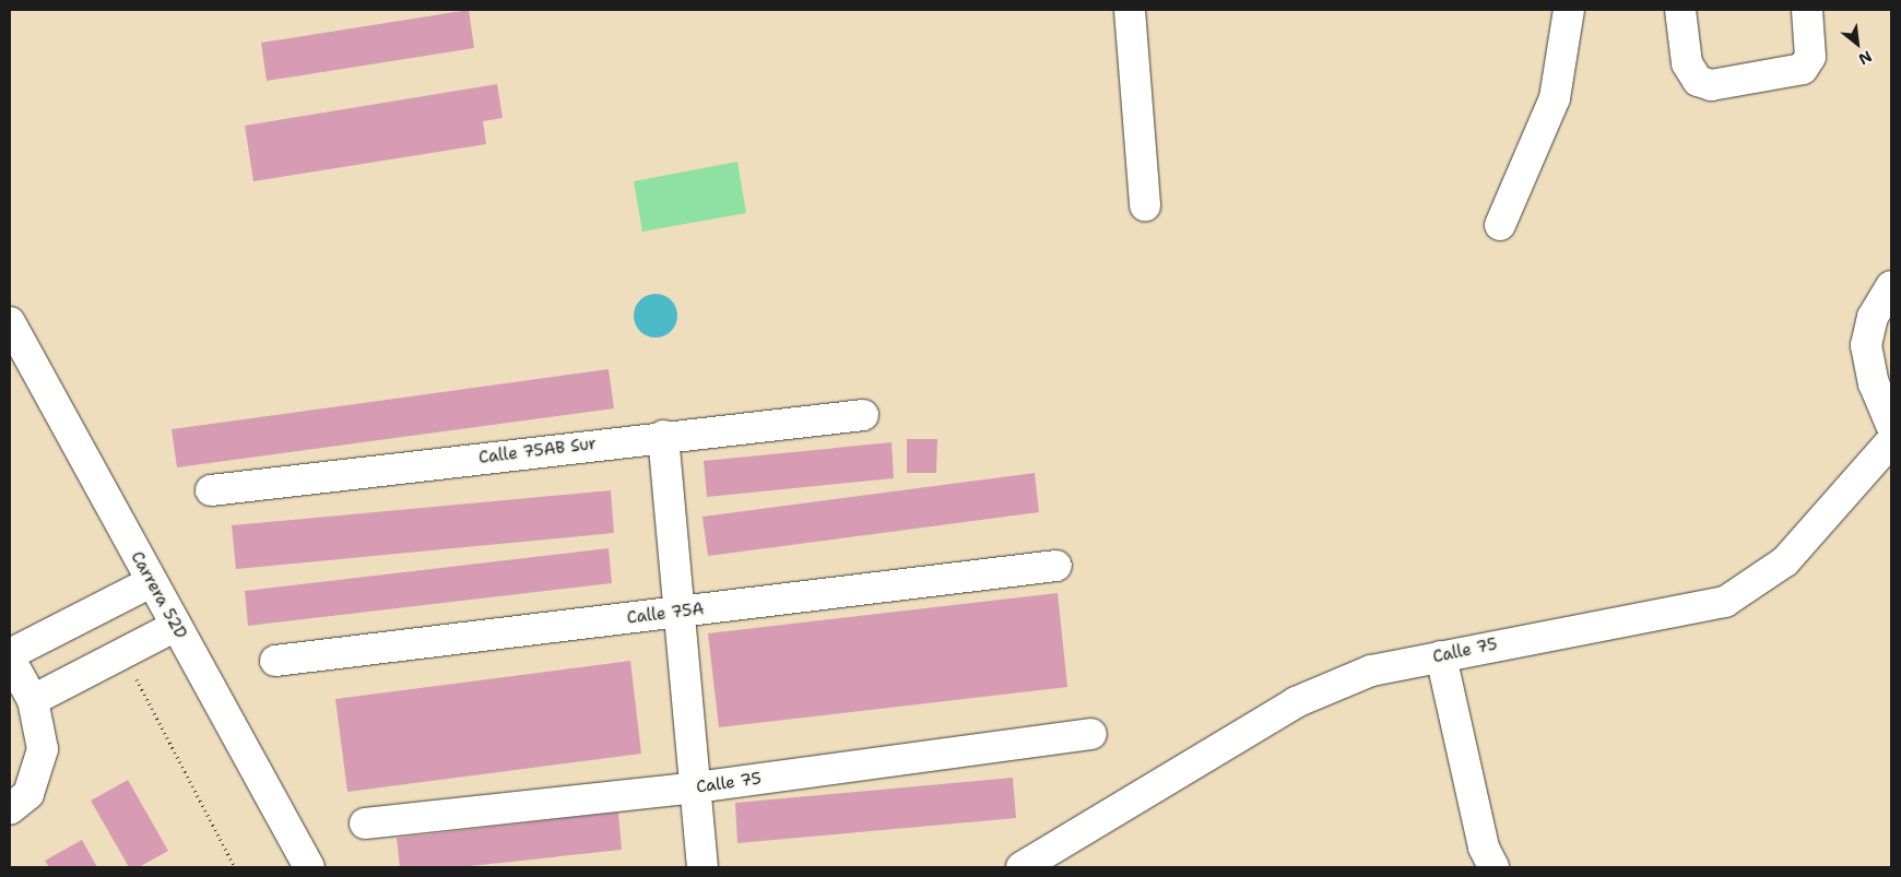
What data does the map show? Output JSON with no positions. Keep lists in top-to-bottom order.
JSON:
{
  "streets": {
    "street": [
      "Calle 75AB Sur",
      "Carrera 52D",
      "Calle 75A",
      "Calle 75"
    ]
  },
  "north": "bottom right"
}
